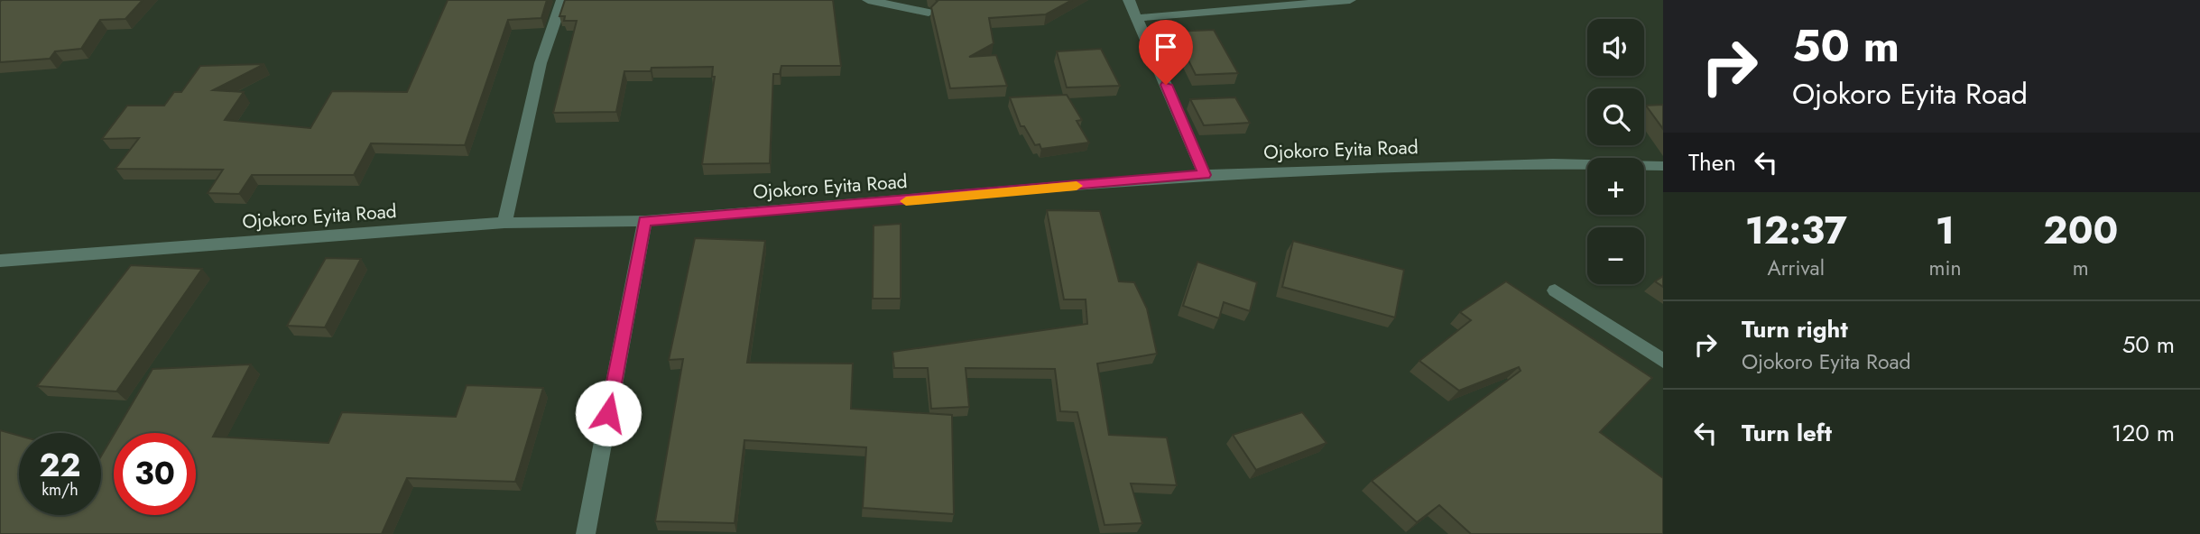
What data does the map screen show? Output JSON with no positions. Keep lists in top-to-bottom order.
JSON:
{
  "streets": {
    "street": ["Ojokoro Eyita Road"]
  },
  "page": {
    "turn": ["50 m", "Ojokoro Eyita Road"],
    "map_buttons": ["+", "−"],
    "then": "Then",
    "eta": [
      "12:37",
      "Arrival",
      "1",
      "min",
      "200",
      "m"
    ],
    "list": [
      {
        "name": "Turn right",
        "note": "Ojokoro Eyita Road",
        "value": "50 m"
      },
      {
        "name": "Turn left",
        "value": "120 m"
      }
    ],
    "speed": "22 km/h",
    "limit": "30"
  }
}
